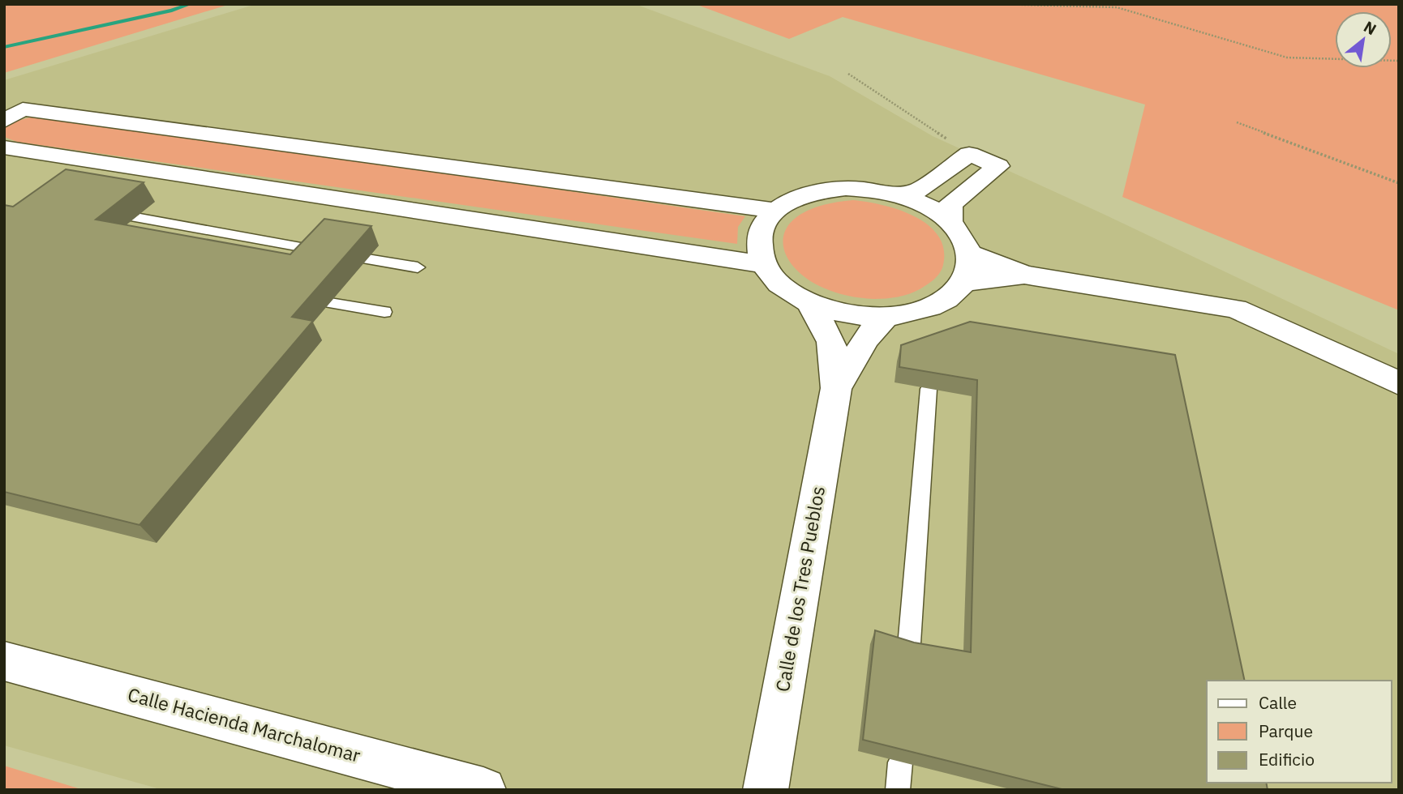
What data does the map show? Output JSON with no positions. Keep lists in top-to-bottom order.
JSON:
{
  "streets": {
    "street": ["Calle de los Tres Pueblos", "Calle Hacienda Marchalomar"]
  },
  "legend": ["Calle", "Parque", "Edificio"],
  "north": "top right"
}
